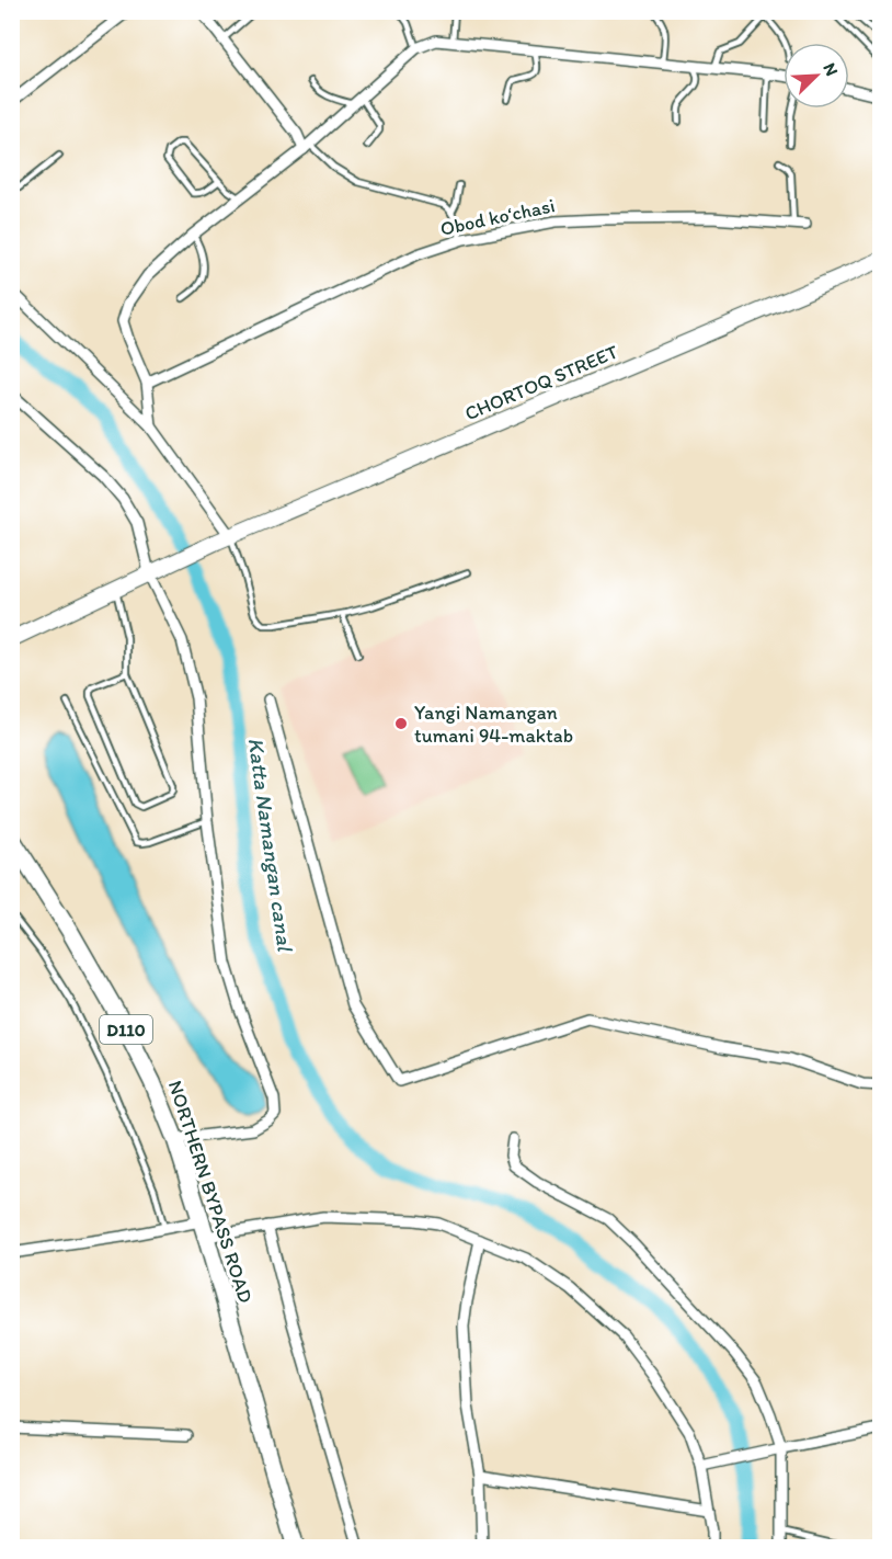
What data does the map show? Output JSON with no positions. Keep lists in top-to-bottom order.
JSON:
{
  "streets": {
    "main road": ["CHORTOQ STREET", "D110", "NORTHERN BYPASS ROAD"],
    "street": ["Obod koʻchasi"]
  },
  "water": ["Katta Namangan canal"],
  "places": ["Yangi Namangan tumani 94-maktab"],
  "north": "top right"
}
